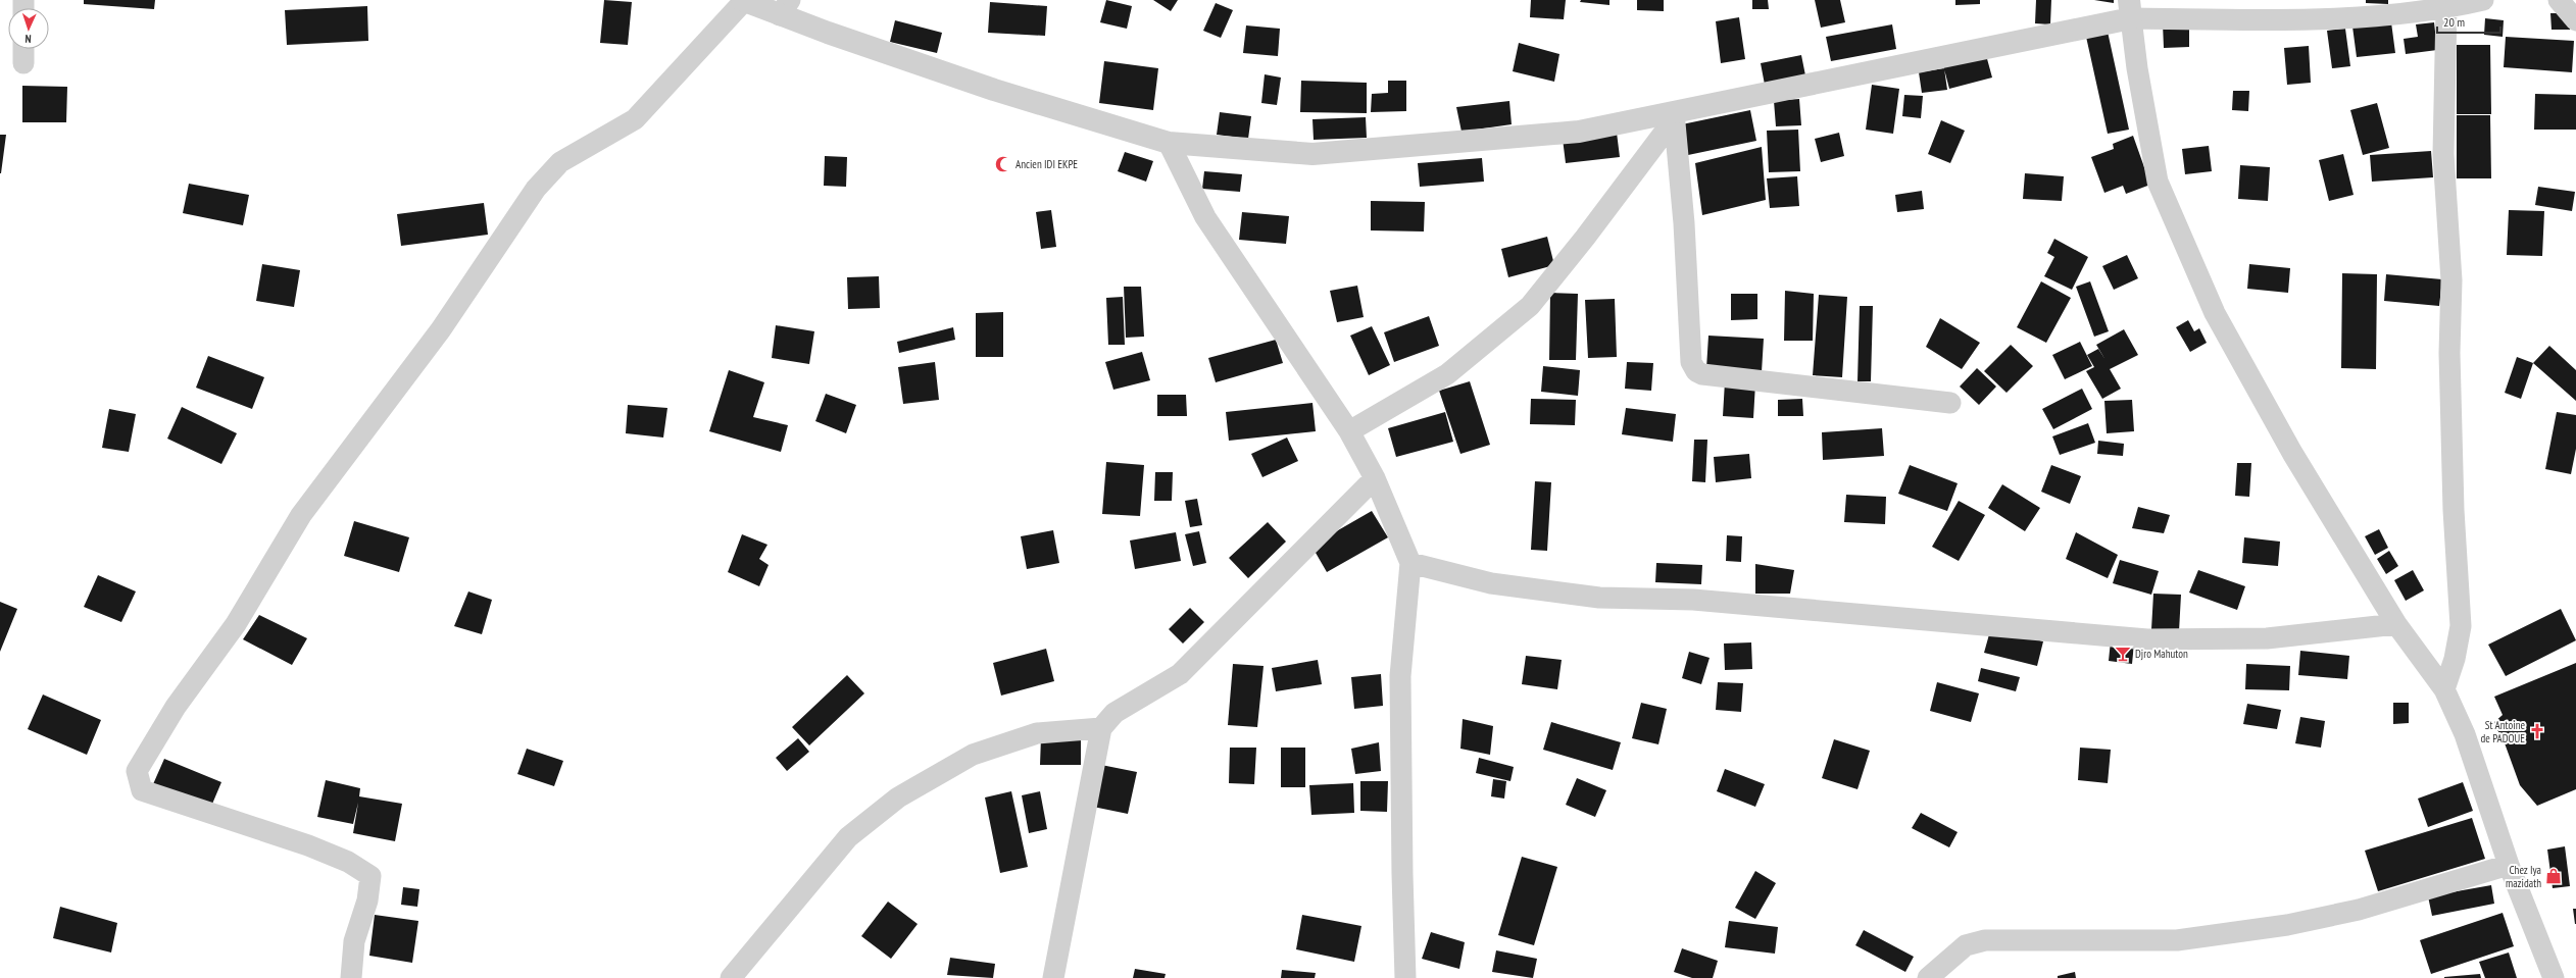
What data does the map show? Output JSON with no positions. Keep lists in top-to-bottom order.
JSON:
{
  "places": {
    "mosque": ["Ancien IDI EKPE"],
    "bar": ["Djro Mahuton"],
    "church": ["St Antoine de PADOUE"],
    "shop": ["Chez Iya mazidath"]
  },
  "scale_bar": "20 m",
  "north": "bottom"
}
